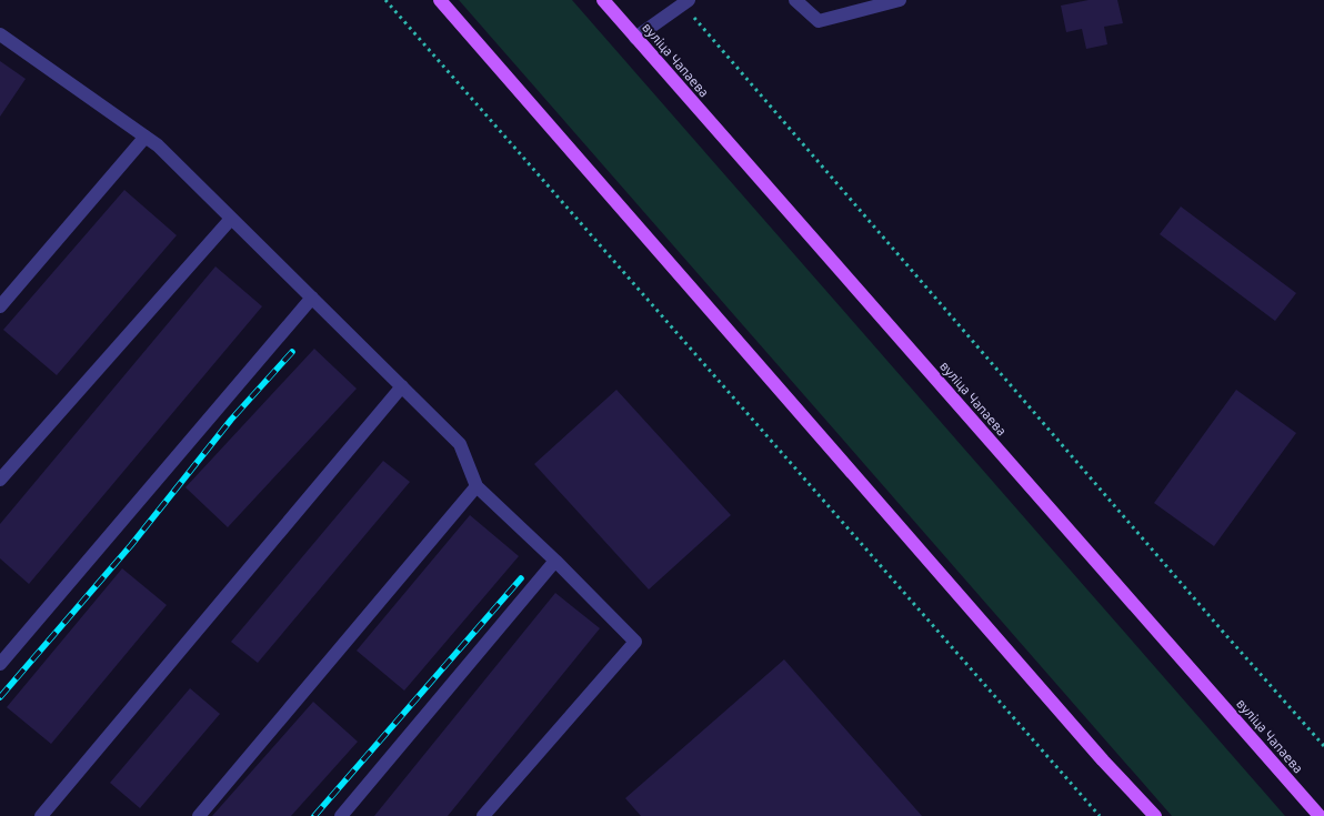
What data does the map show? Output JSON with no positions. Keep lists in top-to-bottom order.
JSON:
{
  "streets": {
    "main road": ["вуліца Чапаева"]
  }
}
